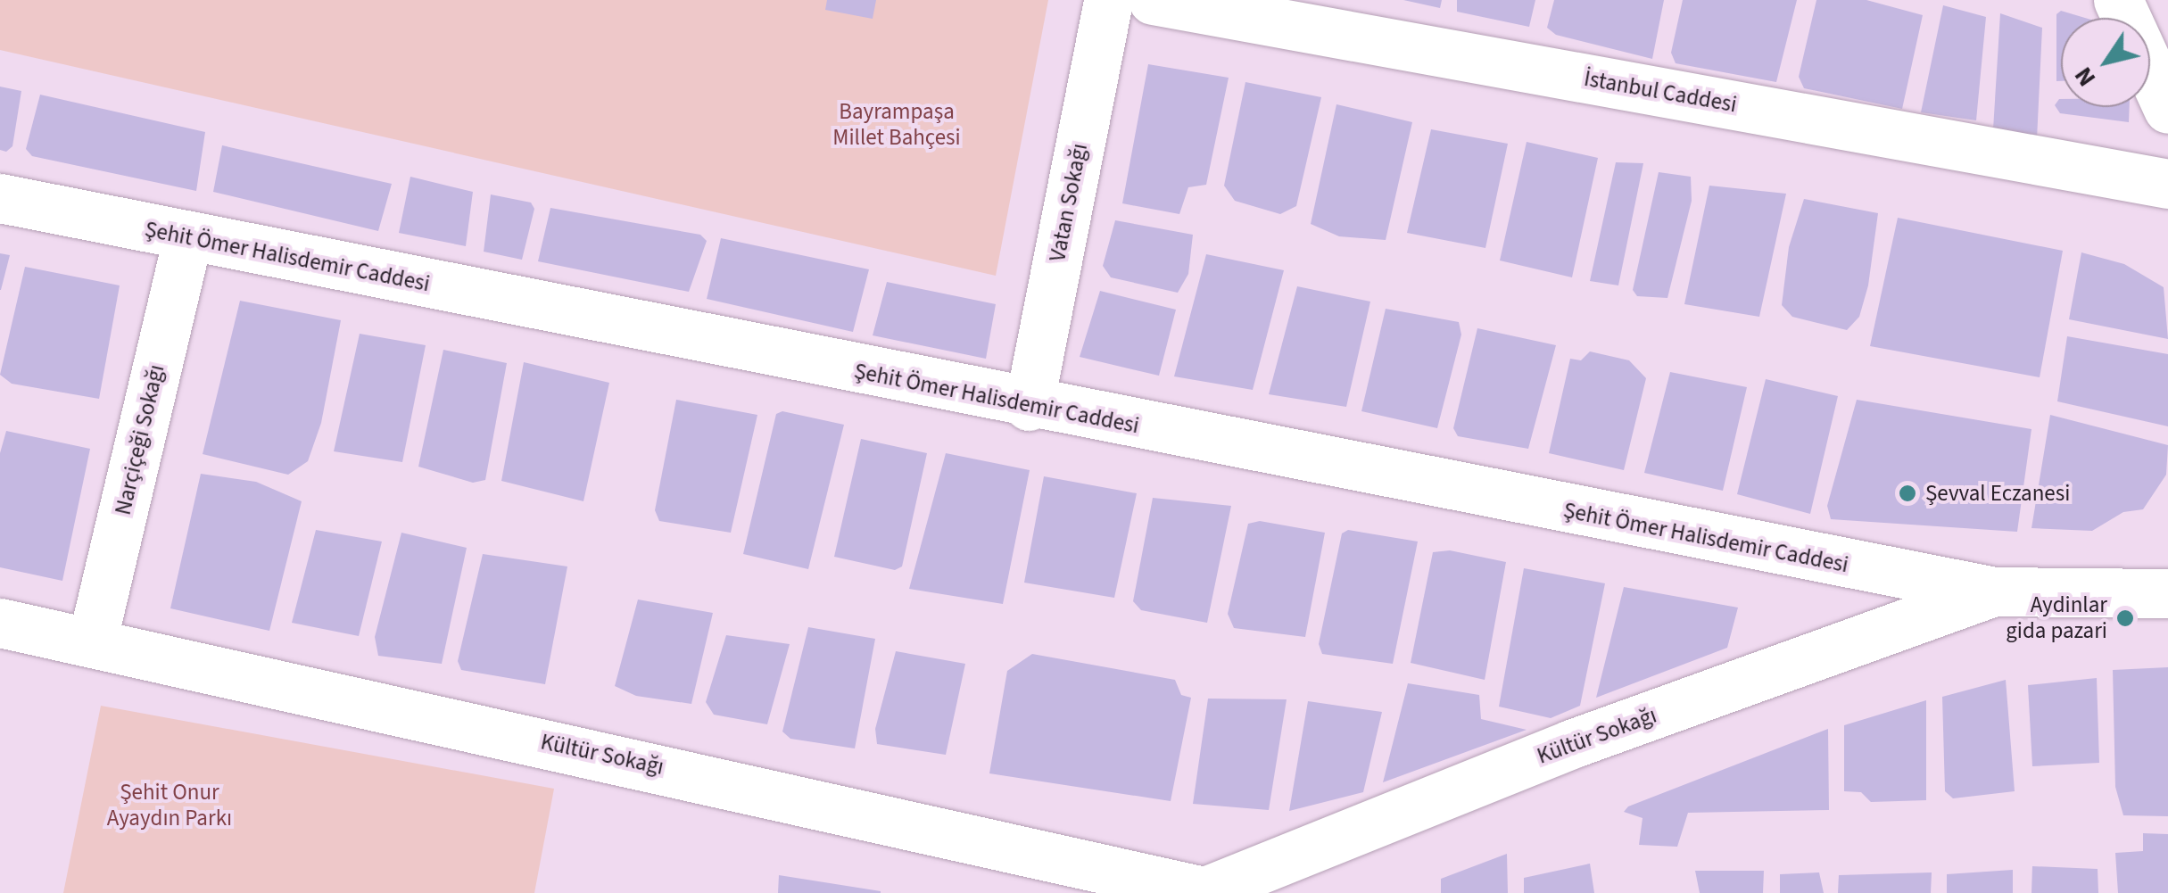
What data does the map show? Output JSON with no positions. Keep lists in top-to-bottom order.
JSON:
{
  "streets": {
    "street": [
      "İstanbul Caddesi",
      "Vatan Sokağı",
      "Şehit Ömer Halisdemir Caddesi",
      "Narçiçeği Sokağı",
      "Kültür Sokağı"
    ]
  },
  "crossings": [
    ["Vatan Sokağı", "Şehit Ömer Halisdemir Caddesi"],
    ["Şehit Ömer Halisdemir Caddesi", "Narçiçeği Sokağı"],
    ["Şehit Ömer Halisdemir Caddesi", "Kültür Sokağı"],
    ["Narçiçeği Sokağı", "Kültür Sokağı"]
  ],
  "parks": ["Bayrampaşa Millet Bahçesi", "Şehit Onur Ayaydın Parkı"],
  "places": ["Şevval Eczanesi", "Aydinlar gida pazari"],
  "north": "bottom left"
}
